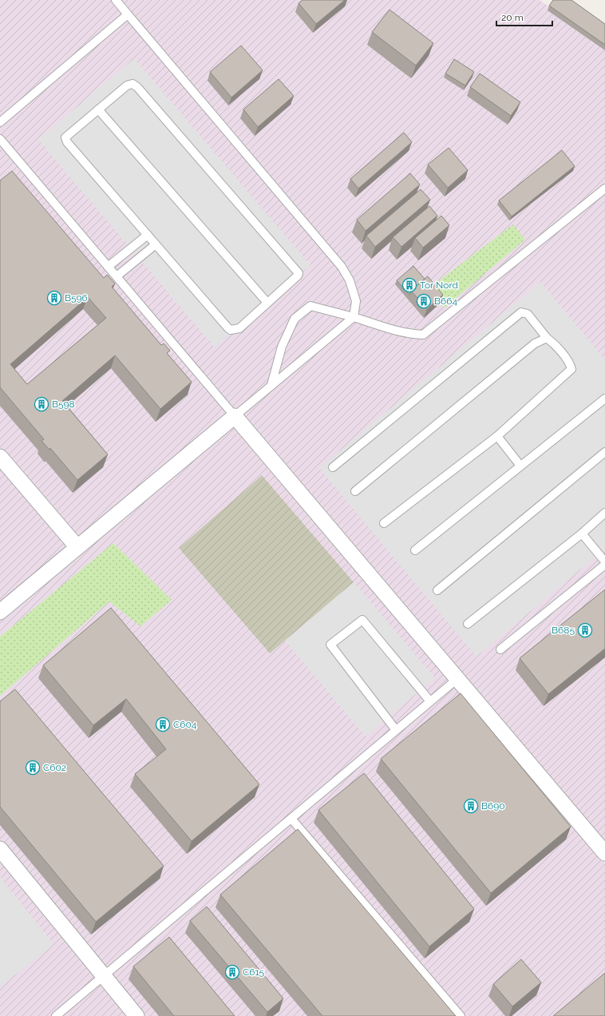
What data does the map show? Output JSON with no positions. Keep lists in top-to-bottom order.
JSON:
{
  "places": {
    "building": [
      "Tor Nord",
      "B596",
      "B664",
      "B598",
      "B685",
      "C604",
      "C602",
      "B690",
      "C615"
    ]
  },
  "scale_bar": "20 m"
}
